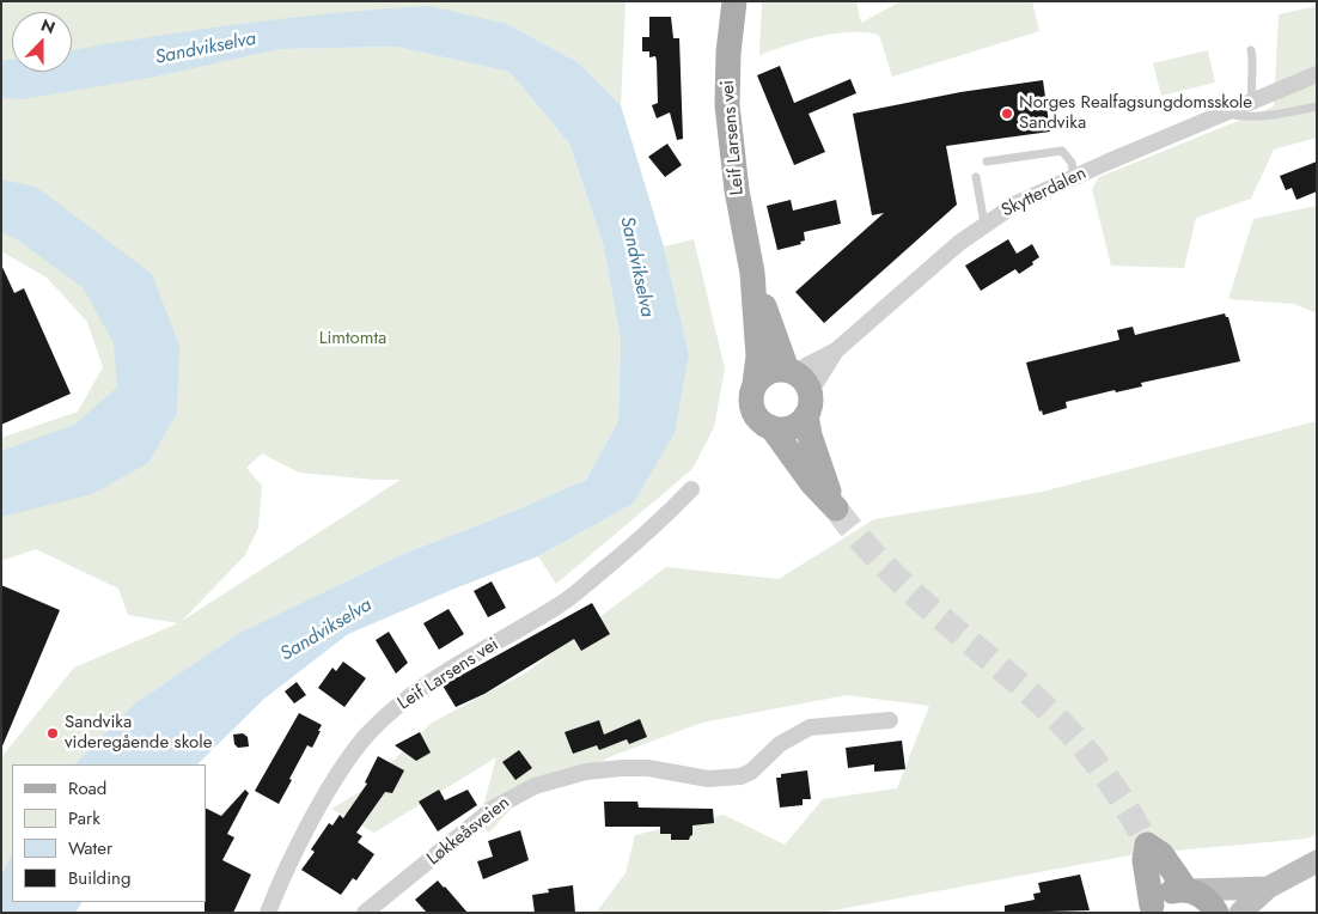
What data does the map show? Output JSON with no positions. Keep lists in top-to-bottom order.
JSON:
{
  "streets": {
    "main road": ["Leif Larsens vei"],
    "street": ["Skytterdalen", "Løkkeåsveien"]
  },
  "crossings": [
    ["Leif Larsens vei", "Skytterdalen"]
  ],
  "water": ["Sandvikselva"],
  "parks": ["Limtomta"],
  "places": ["Norges Realfagsungdomsskole Sandvika", "Sandvika videregående skole"],
  "legend": [
    "Road",
    "Park",
    "Water",
    "Building"
  ],
  "north": "top"
}
